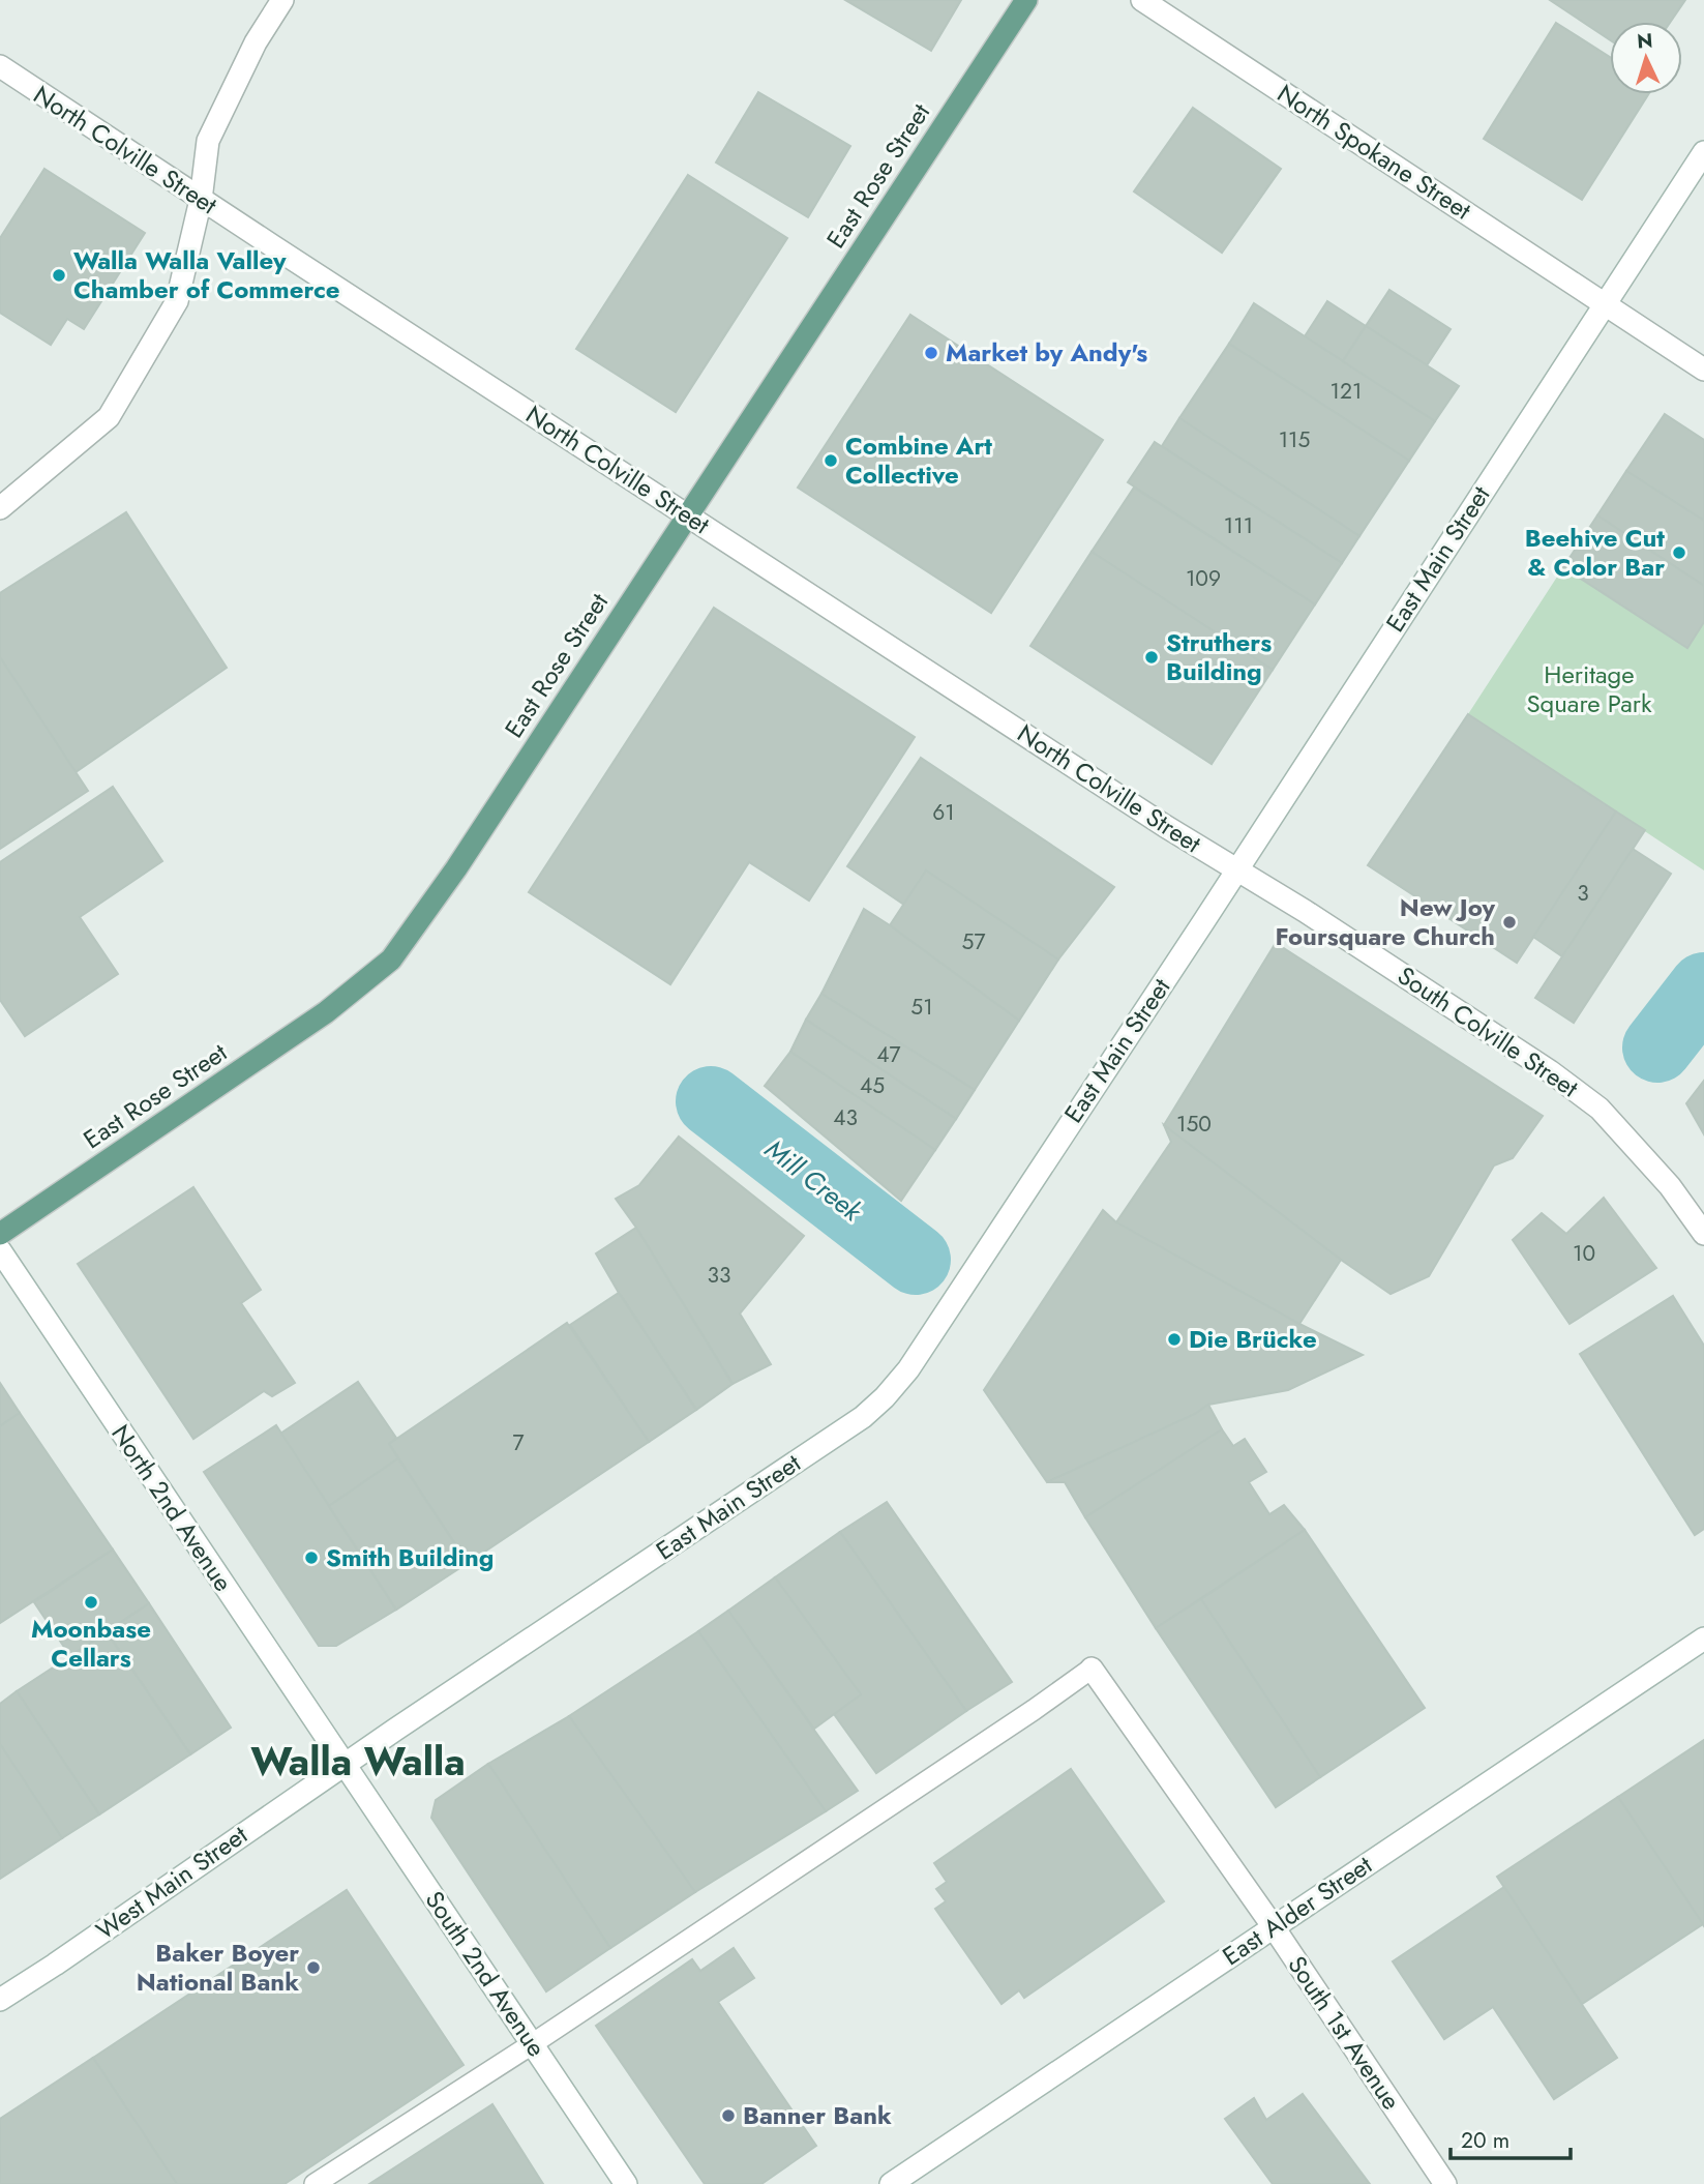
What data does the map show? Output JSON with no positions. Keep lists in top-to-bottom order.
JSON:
{
  "streets": {
    "main road": [
      "North Colville Street",
      "North Spokane Street",
      "East Rose Street",
      "East Main Street",
      "South Colville Street",
      "North 2nd Avenue",
      "West Main Street",
      "East Alder Street",
      "South 2nd Avenue",
      "South 1st Avenue"
    ]
  },
  "crossings": [
    ["North Colville Street", "East Rose Street"],
    ["North Colville Street", "East Main Street"],
    ["North Colville Street", "South Colville Street"],
    ["North Spokane Street", "East Main Street"],
    ["East Main Street", "South Colville Street"],
    ["East Main Street", "North 2nd Avenue"],
    ["East Main Street", "West Main Street"],
    ["East Main Street", "South 2nd Avenue"],
    ["North 2nd Avenue", "West Main Street"],
    ["North 2nd Avenue", "South 2nd Avenue"],
    ["West Main Street", "South 2nd Avenue"],
    ["East Alder Street", "South 1st Avenue"]
  ],
  "districts": ["Walla Walla"],
  "water": ["Mill Creek"],
  "parks": ["Heritage Square Park"],
  "places": [
    "Walla Walla Valley Chamber of Commerce",
    "Market by Andy's",
    "Combine Art Collective",
    "Beehive Cut & Color Bar",
    "Struthers Building",
    "New Joy Foursquare Church",
    "Die Brücke",
    "Smith Building",
    "Moonbase Cellars",
    "Baker Boyer National Bank",
    "Banner Bank"
  ],
  "house_numbers": [
    "121",
    "115",
    "111",
    "109",
    "61",
    "3",
    "57",
    "51",
    "47",
    "45",
    "43",
    "150",
    "10",
    "33",
    "7"
  ],
  "scale_bar": "20 m",
  "north": "top"
}
